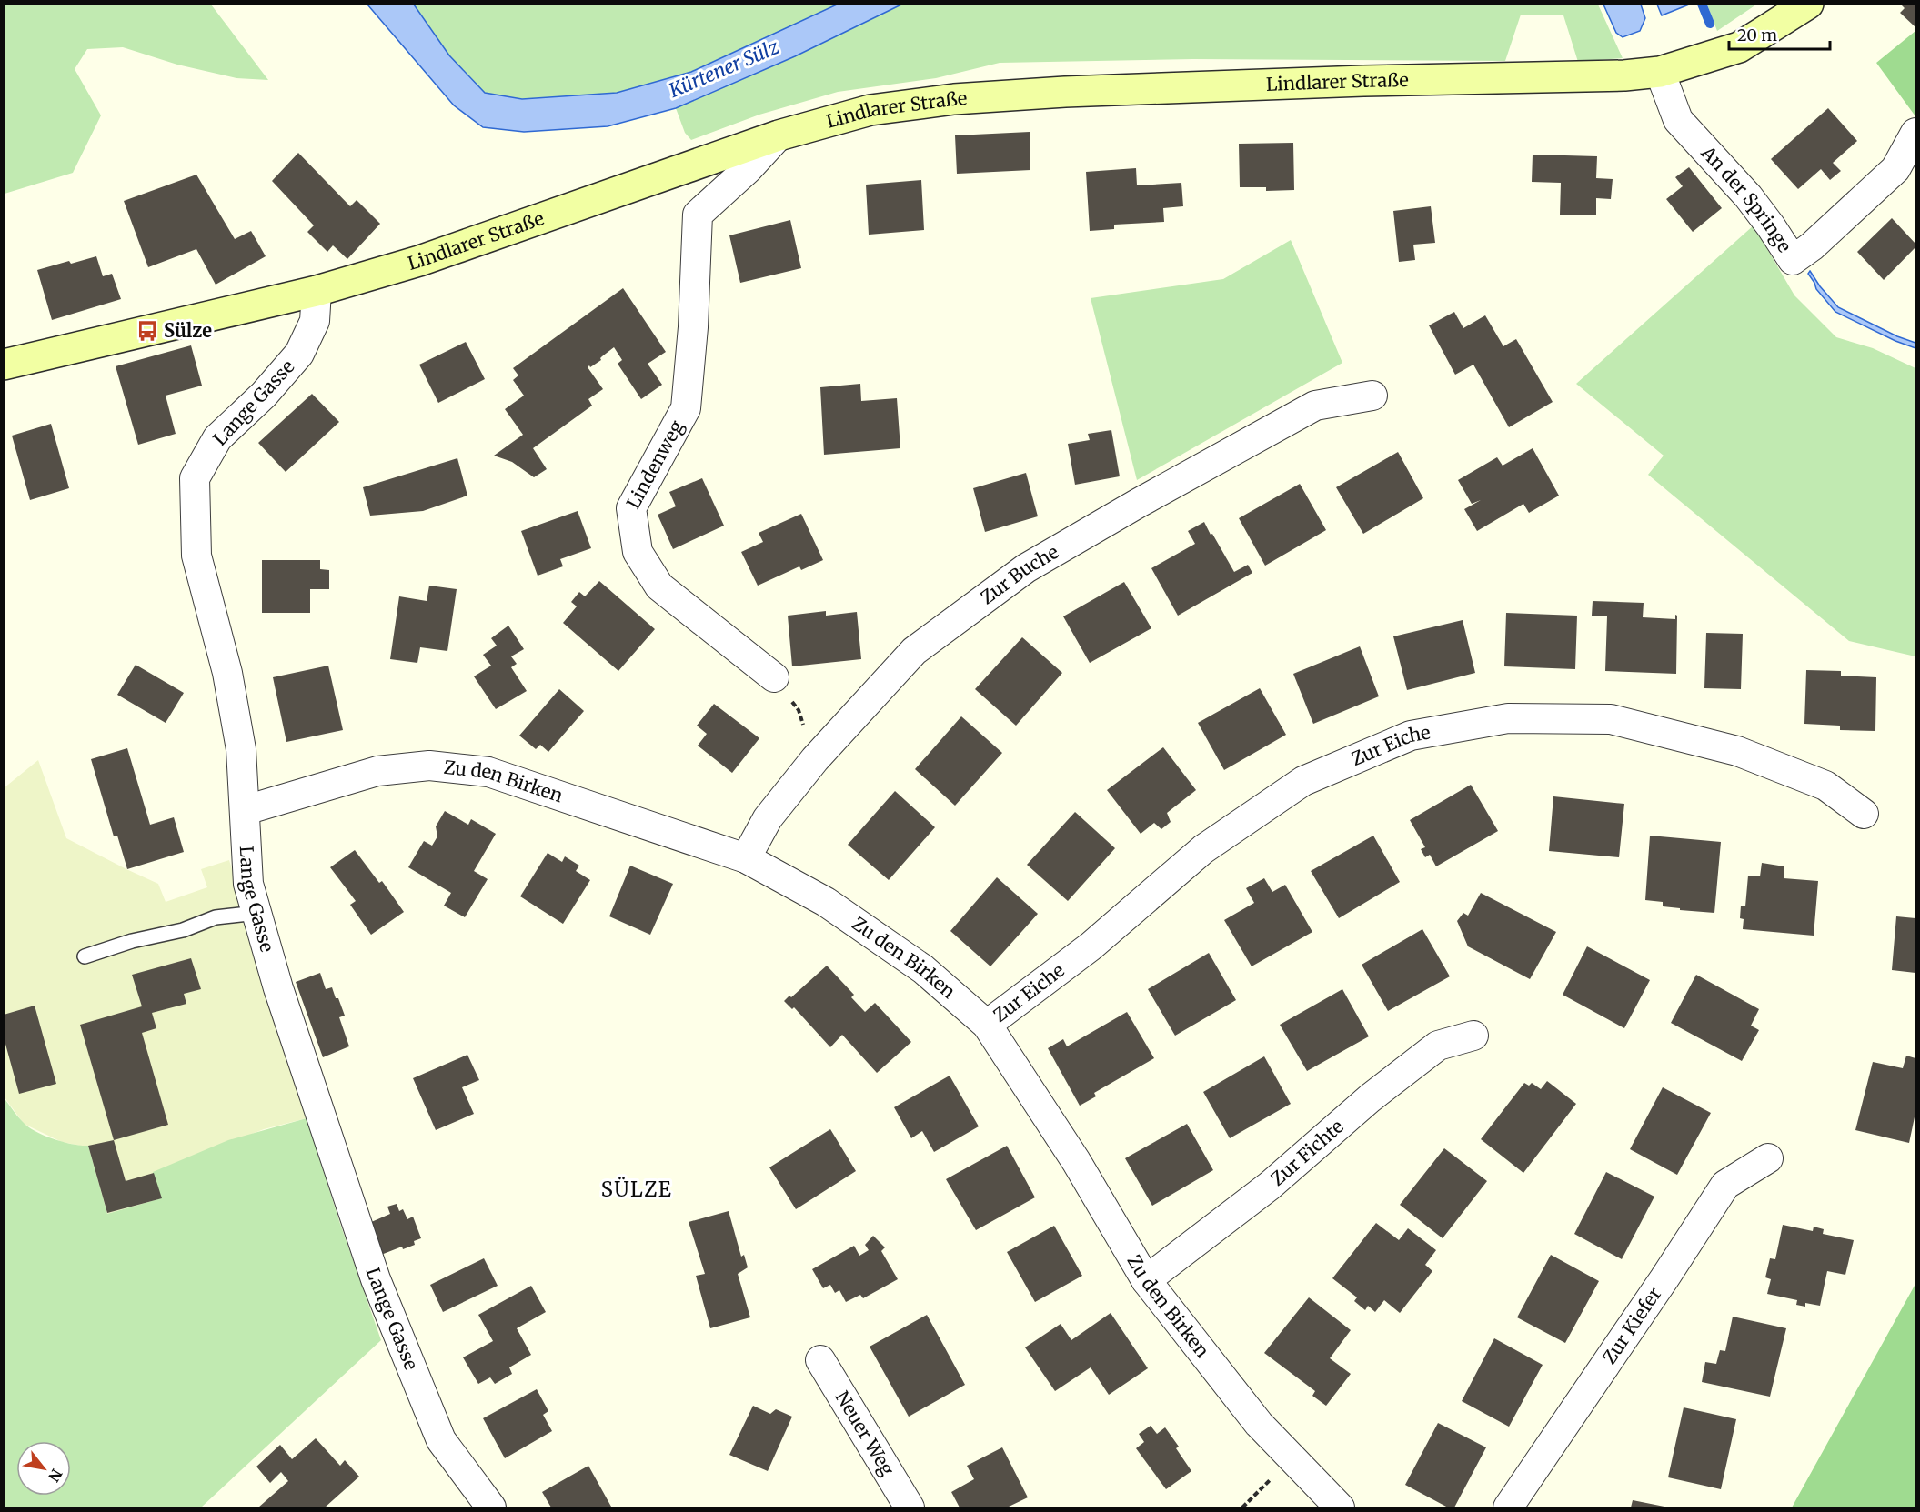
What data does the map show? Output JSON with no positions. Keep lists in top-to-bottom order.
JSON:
{
  "streets": {
    "main road": ["Lindlarer Straße"],
    "street": [
      "An der Springe",
      "Lange Gasse",
      "Lindenweg",
      "Zur Buche",
      "Zur Eiche",
      "Zu den Birken",
      "Zur Fichte",
      "Zur Kiefer",
      "Neuer Weg"
    ]
  },
  "crossings": [
    ["Lindlarer Straße", "An der Springe"],
    ["Lindlarer Straße", "Lange Gasse"],
    ["Lindlarer Straße", "Lindenweg"],
    ["Lange Gasse", "Zu den Birken"],
    ["Zur Buche", "Zu den Birken"],
    ["Zur Eiche", "Zu den Birken"],
    ["Zu den Birken", "Zur Fichte"]
  ],
  "districts": ["SÜLZE"],
  "water": ["Kürtener Sülz"],
  "places": {
    "bus stop": ["Sülze"]
  },
  "scale_bar": "20 m",
  "north": "bottom right"
}
